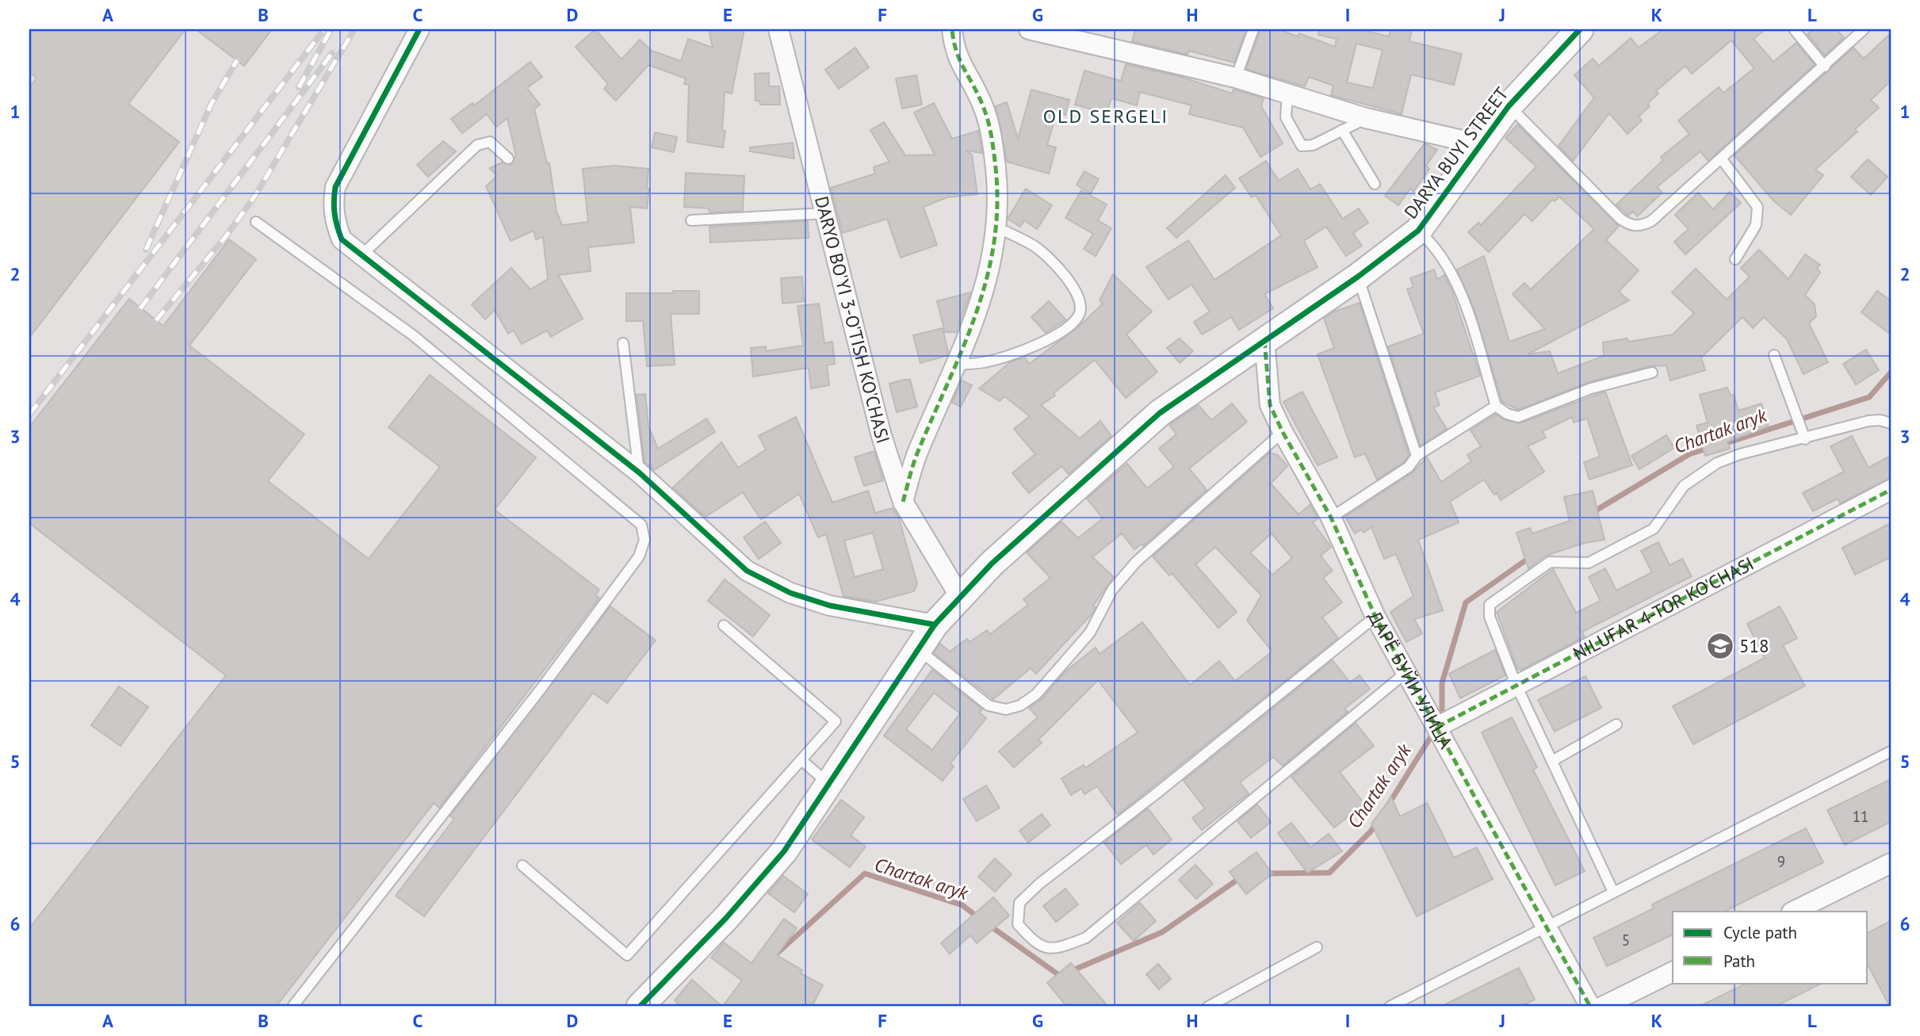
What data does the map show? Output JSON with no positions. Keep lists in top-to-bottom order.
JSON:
{
  "streets": {
    "street": [
      "DARYA BUYI STREET",
      "DARYO BO'YI 3-O'TISH KO'CHASI",
      "NILUFAR 4-TOR KO'CHASI",
      "ДАРЁ БУЙИ УЛИЦА"
    ]
  },
  "crossings": [
    ["DARYA BUYI STREET", "DARYO BO'YI 3-O'TISH KO'CHASI"],
    ["DARYA BUYI STREET", "ДАРЁ БУЙИ УЛИЦА"],
    ["NILUFAR 4-TOR KO'CHASI", "ДАРЁ БУЙИ УЛИЦА"]
  ],
  "districts": ["OLD SERGELI"],
  "water": ["Chartak aryk"],
  "places": {
    "school or university": ["518"]
  },
  "house_numbers": ["11", "9", "5"],
  "legend": ["Cycle path", "Path"],
  "grid": {
    "columns": [
      "A",
      "B",
      "C",
      "D",
      "E",
      "F",
      "G",
      "H",
      "I",
      "J",
      "K",
      "L"
    ],
    "rows": [
      "1",
      "2",
      "3",
      "4",
      "5",
      "6"
    ]
  }
}
